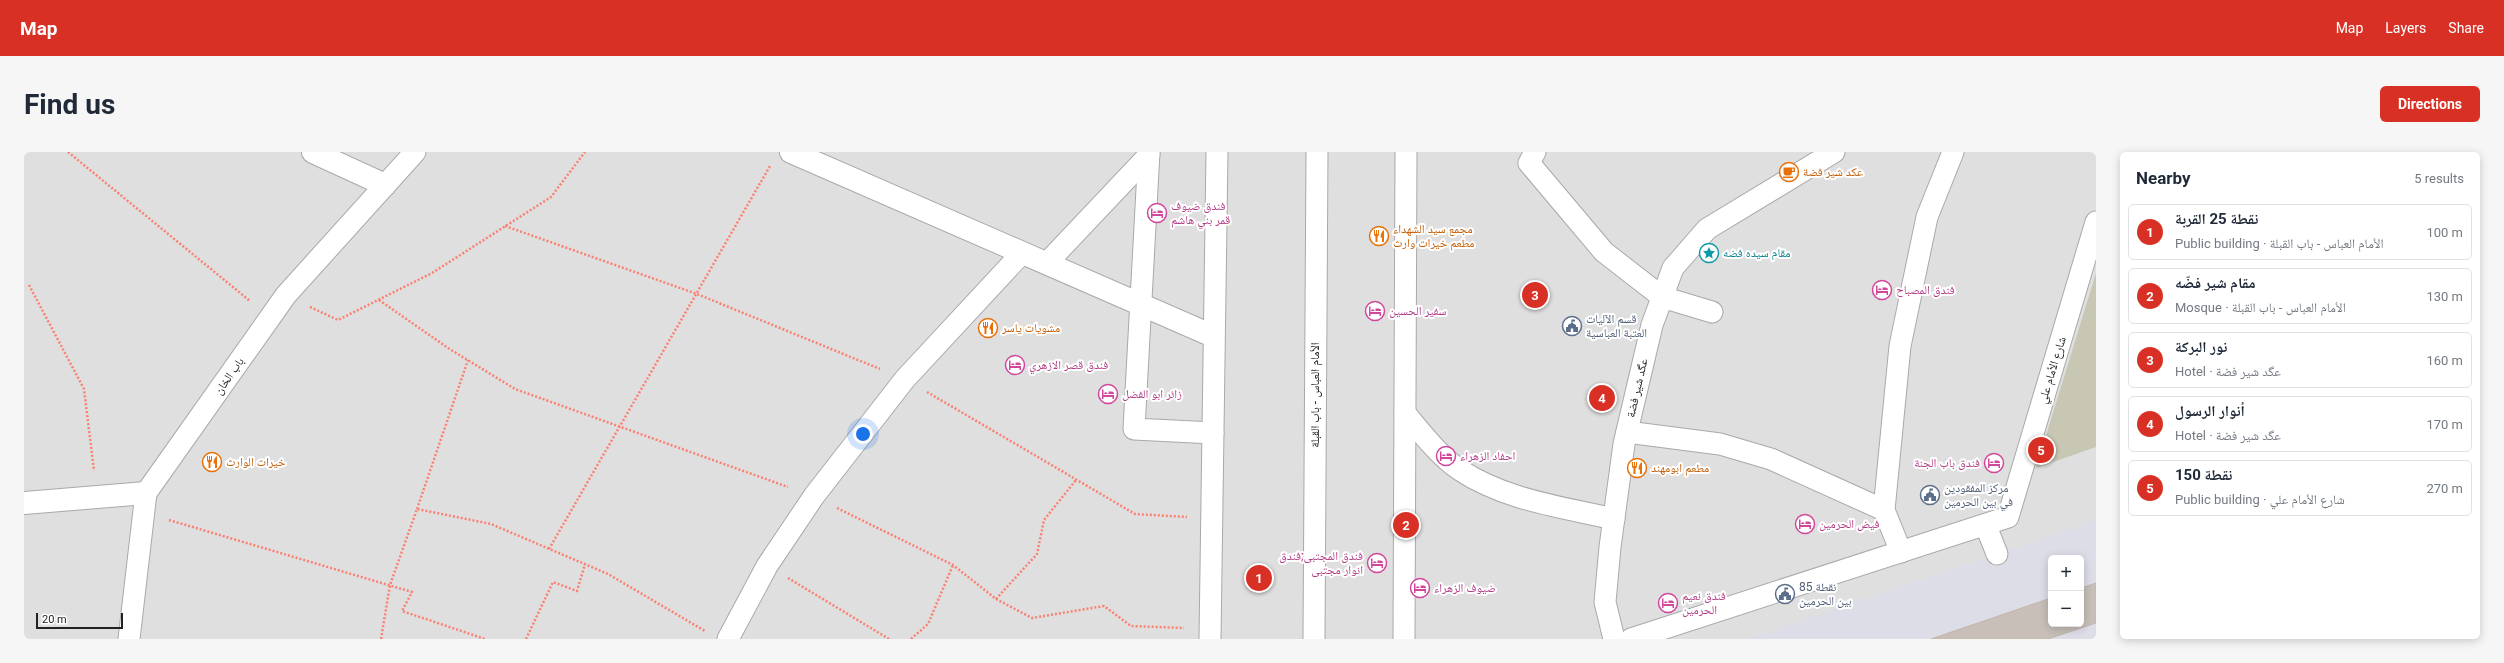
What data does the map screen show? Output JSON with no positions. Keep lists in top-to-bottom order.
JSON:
{
  "streets": {
    "street": [
      "شارع الأمام علي",
      "باب الخان",
      "عگد شير فضة",
      "الأمام العباس - باب القبلة"
    ]
  },
  "places": {
    "cafe": ["عكد شير فضة"],
    "hotel": [
      "فندق ضيوف قمر بني هاشم",
      "فندق المصباح",
      "سفير الحسين",
      "فندق قصر الازهري",
      "زائر ابو الفضل",
      "احفاد الزهراء",
      "فندق باب الجنة",
      "فيض الحرمين",
      "فندق المجتبى;فندق انوار مجتبى",
      "ضيوف الزهراء",
      "فندق نعيم الحرمين"
    ],
    "restaurant": [
      "مجمع سيد الشهداء مطعم خيرات وارث",
      "مشويات ياسر",
      "خيرات الوارث",
      "مطعم ابومهند"
    ],
    "place": ["مقام سيده فضه"],
    "public building": ["قسم الآليات العتبة العباسية", "مركز المفقودين في بين الحرمين", "نقطة 85 بين الحرمين"]
  },
  "scale_bar": "20 m",
  "page": {
    "header": "Map",
    "nav": ["Map", "Layers", "Share"],
    "buttons": "Directions",
    "title": "Find us",
    "heading": ["Nearby", "5 results"],
    "list": [
      {
        "mark": "1",
        "name": "نقطة 25 القربة",
        "note": "Public building · الأمام العباس - باب القبلة",
        "value": "100 m"
      },
      {
        "mark": "2",
        "name": "مقام شير فضّه",
        "note": "Mosque · الأمام العباس - باب القبلة",
        "value": "130 m"
      },
      {
        "mark": "3",
        "name": "نور البركة",
        "note": "Hotel · عگد شير فضة",
        "value": "160 m"
      },
      {
        "mark": "4",
        "name": "أنوار الرسول",
        "note": "Hotel · عگد شير فضة",
        "value": "170 m"
      },
      {
        "mark": "5",
        "name": "نقطة 150",
        "note": "Public building · شارع الأمام علي",
        "value": "270 m"
      }
    ],
    "pins": [
      "3",
      "4",
      "5",
      "2",
      "1"
    ],
    "map_buttons": ["+", "−"],
    "scale": "20 m"
  }
}
